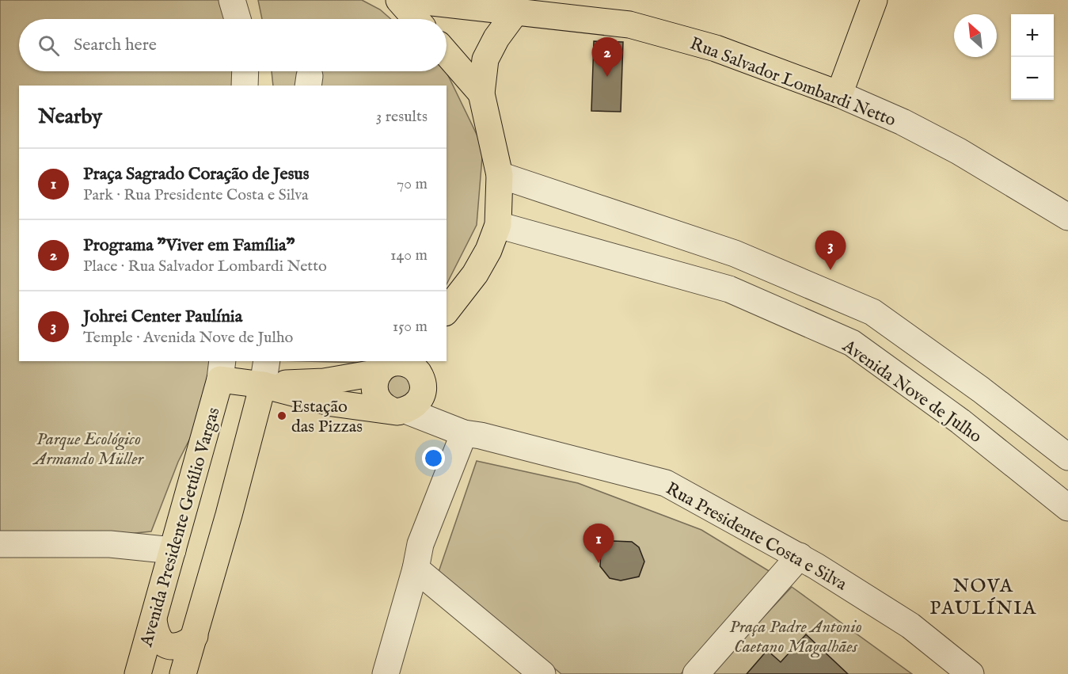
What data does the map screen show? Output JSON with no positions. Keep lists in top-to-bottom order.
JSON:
{
  "streets": {
    "main road": ["Rua Salvador Lombardi Netto", "Avenida Presidente Getúlio Vargas"],
    "street": ["Avenida Nove de Julho", "Rua Presidente Costa e Silva"]
  },
  "districts": ["NOVA PAULÍNIA"],
  "parks": ["Parque Ecológico Armando Müller", "Praça Padre Antonio Caetano Magalhães"],
  "places": ["Estação das Pizzas"],
  "north": "top left",
  "page": {
    "map_buttons": ["+", "−"],
    "search": "Search here",
    "pins": ["2", "3", "1"],
    "heading": ["Nearby", "3 results"],
    "list": [
      {
        "mark": "1",
        "name": "Praça Sagrado Coração de Jesus",
        "note": "Park · Rua Presidente Costa e Silva",
        "value": "70 m"
      },
      {
        "mark": "2",
        "name": "Programa \"Viver em Família\"",
        "note": "Place · Rua Salvador Lombardi Netto",
        "value": "140 m"
      },
      {
        "mark": "3",
        "name": "Johrei Center Paulínia",
        "note": "Temple · Avenida Nove de Julho",
        "value": "150 m"
      }
    ]
  }
}
